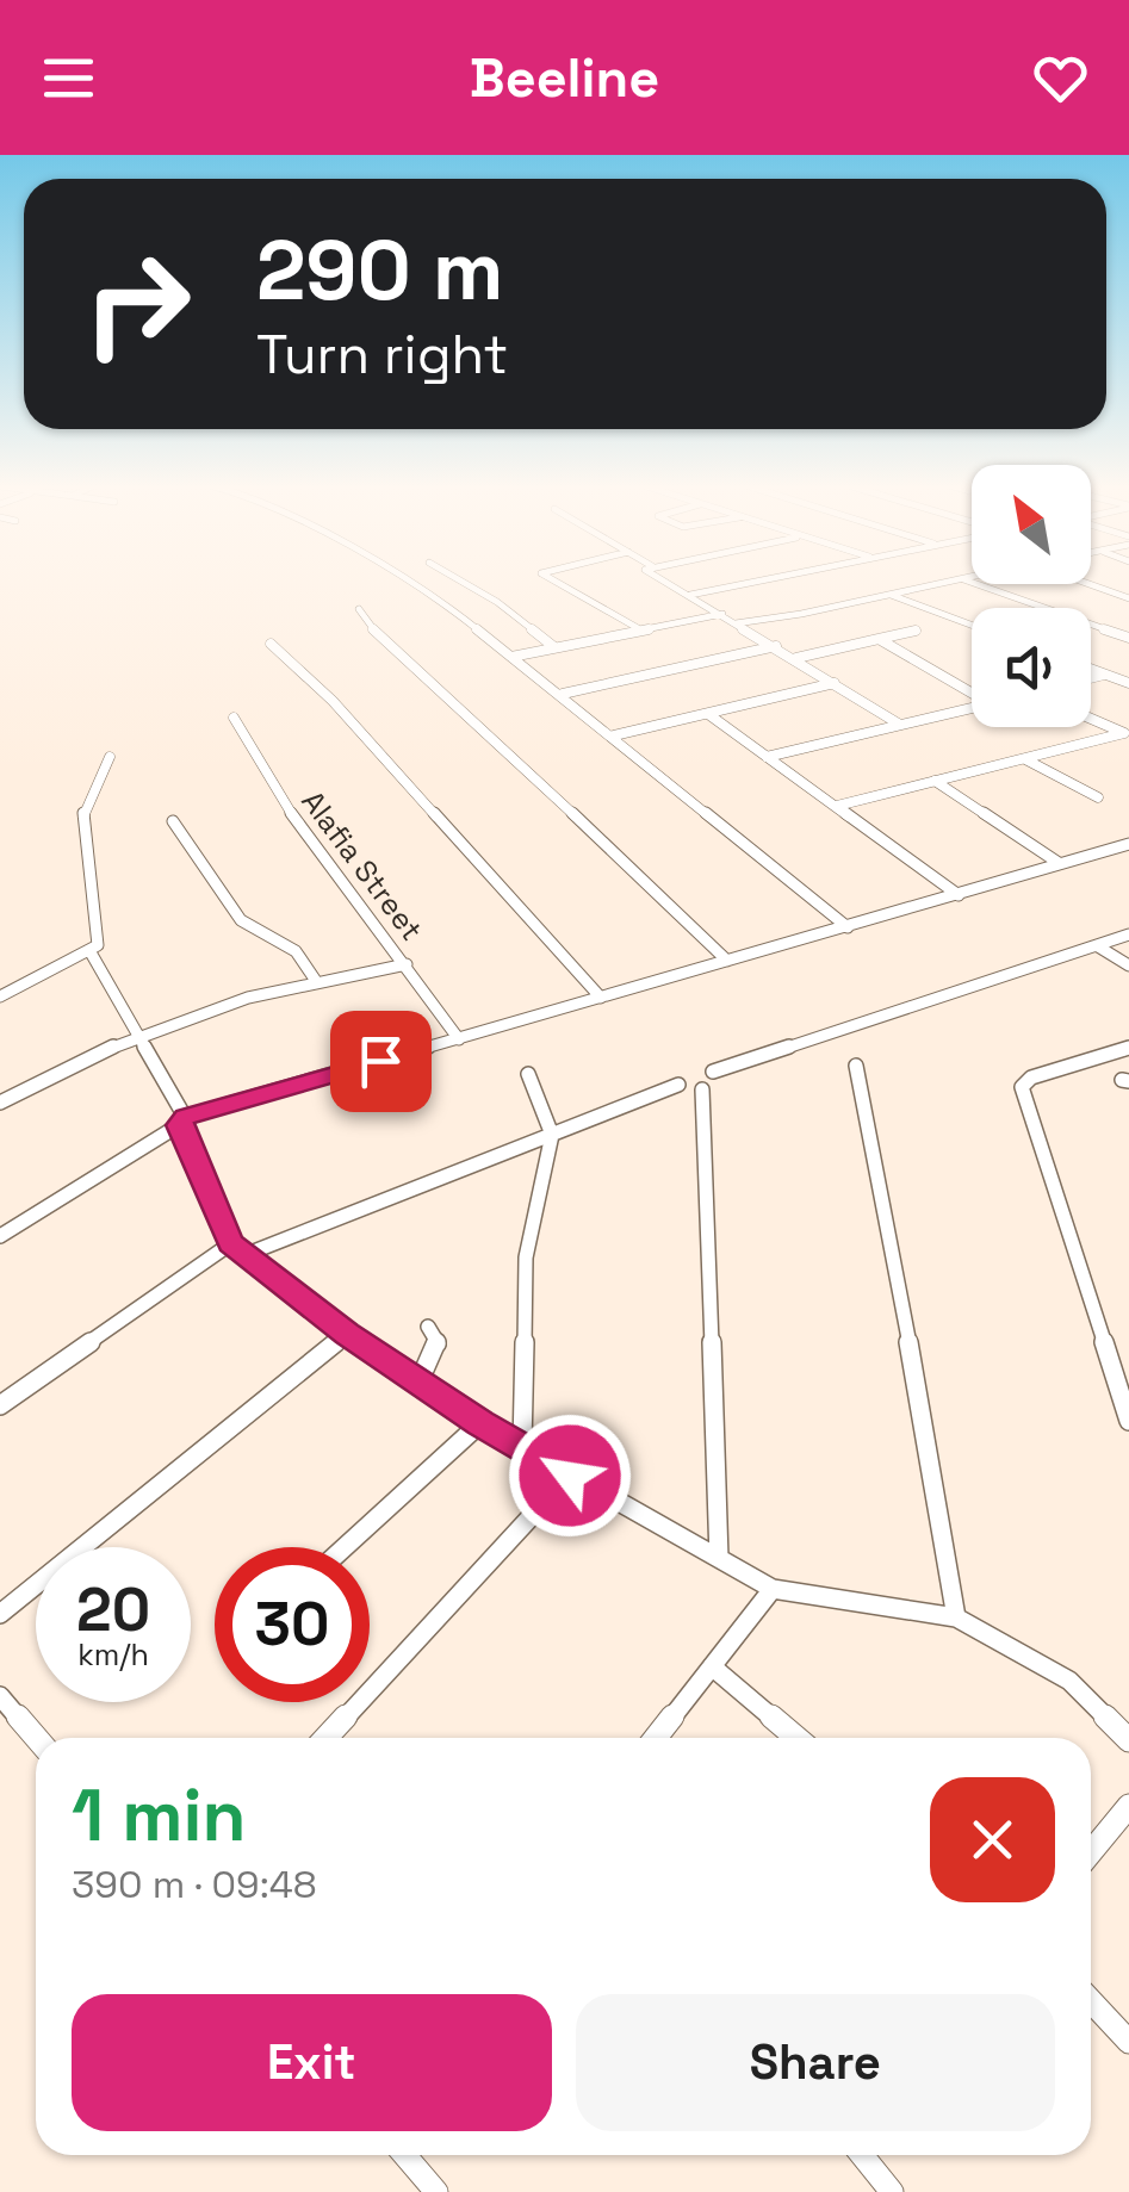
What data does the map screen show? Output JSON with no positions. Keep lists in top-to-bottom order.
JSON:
{
  "streets": {
    "street": ["Alafia Street"]
  },
  "north": "top left",
  "page": {
    "header": "Beeline",
    "turn": ["290 m", "Turn right"],
    "speed": "20 km/h",
    "limit": "30",
    "heading": ["1 min", "390 m · 09:48"],
    "buttons": ["Exit", "Share"]
  }
}
